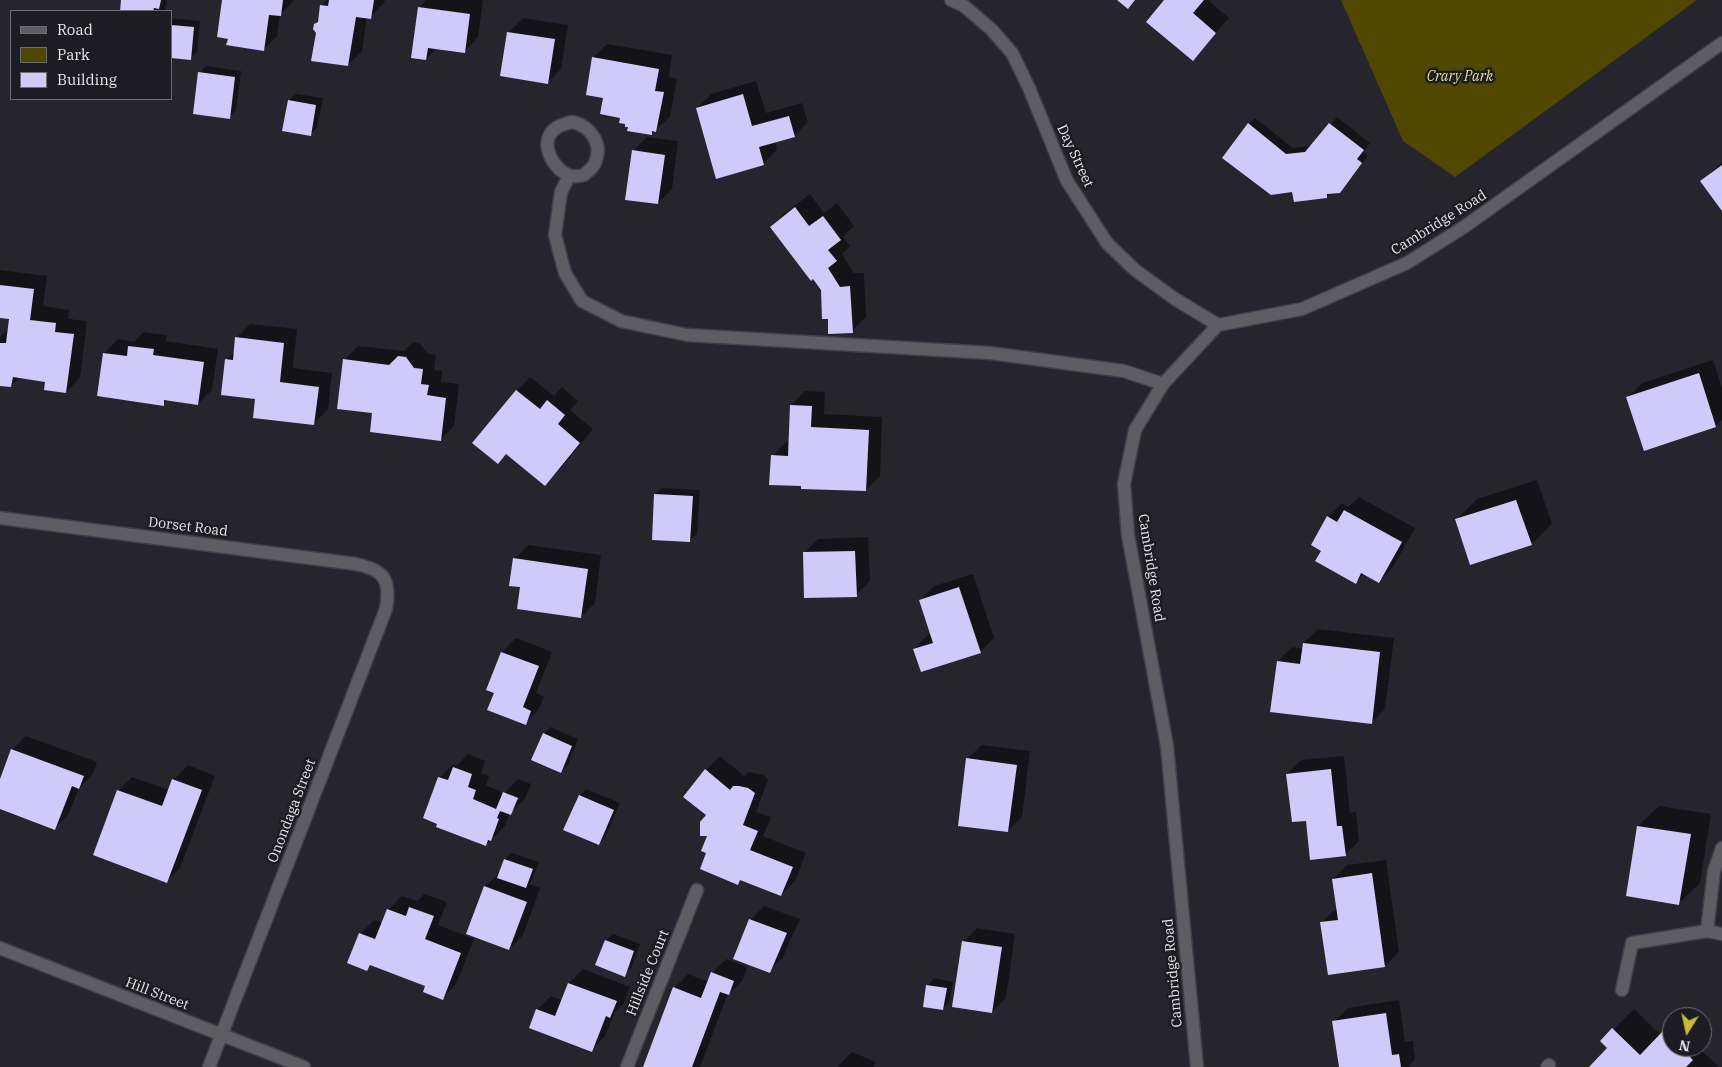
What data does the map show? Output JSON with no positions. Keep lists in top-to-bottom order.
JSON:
{
  "streets": {
    "street": [
      "Day Street",
      "Cambridge Road",
      "Dorset Road",
      "Onondaga Street",
      "Hillside Court",
      "Hill Street"
    ]
  },
  "crossings": [
    ["Day Street", "Cambridge Road"],
    ["Dorset Road", "Onondaga Street"],
    ["Onondaga Street", "Hill Street"]
  ],
  "parks": ["Crary Park"],
  "legend": ["Road", "Park", "Building"],
  "north": "bottom"
}
